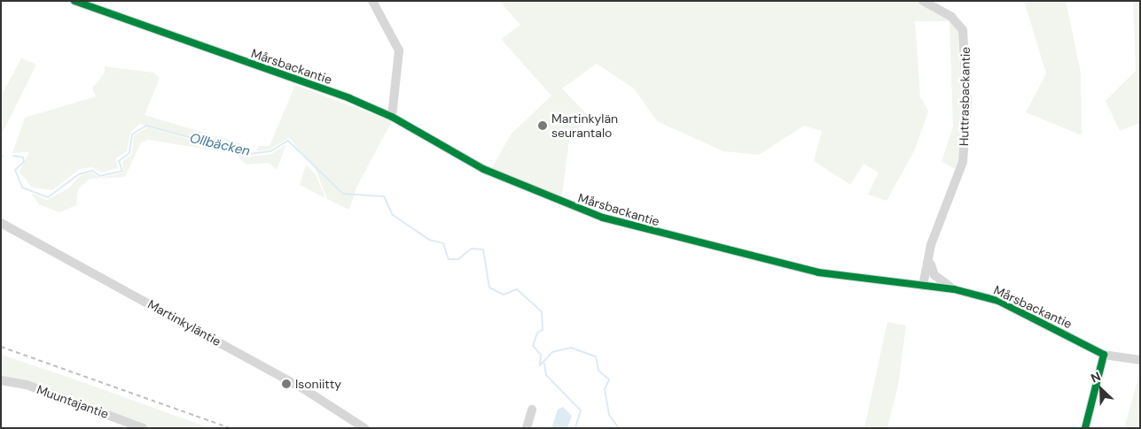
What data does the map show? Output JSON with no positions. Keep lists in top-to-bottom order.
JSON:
{
  "streets": {
    "street": [
      "Mårsbackantie",
      "Huttrasbackantie",
      "Martinkyläntie",
      "Muuntajantie"
    ]
  },
  "crossings": [
    ["Mårsbackantie", "Huttrasbackantie"]
  ],
  "water": ["Ollbäcken"],
  "places": ["Martinkylän seurantalo", "Isoniitty"],
  "north": "top left"
}
